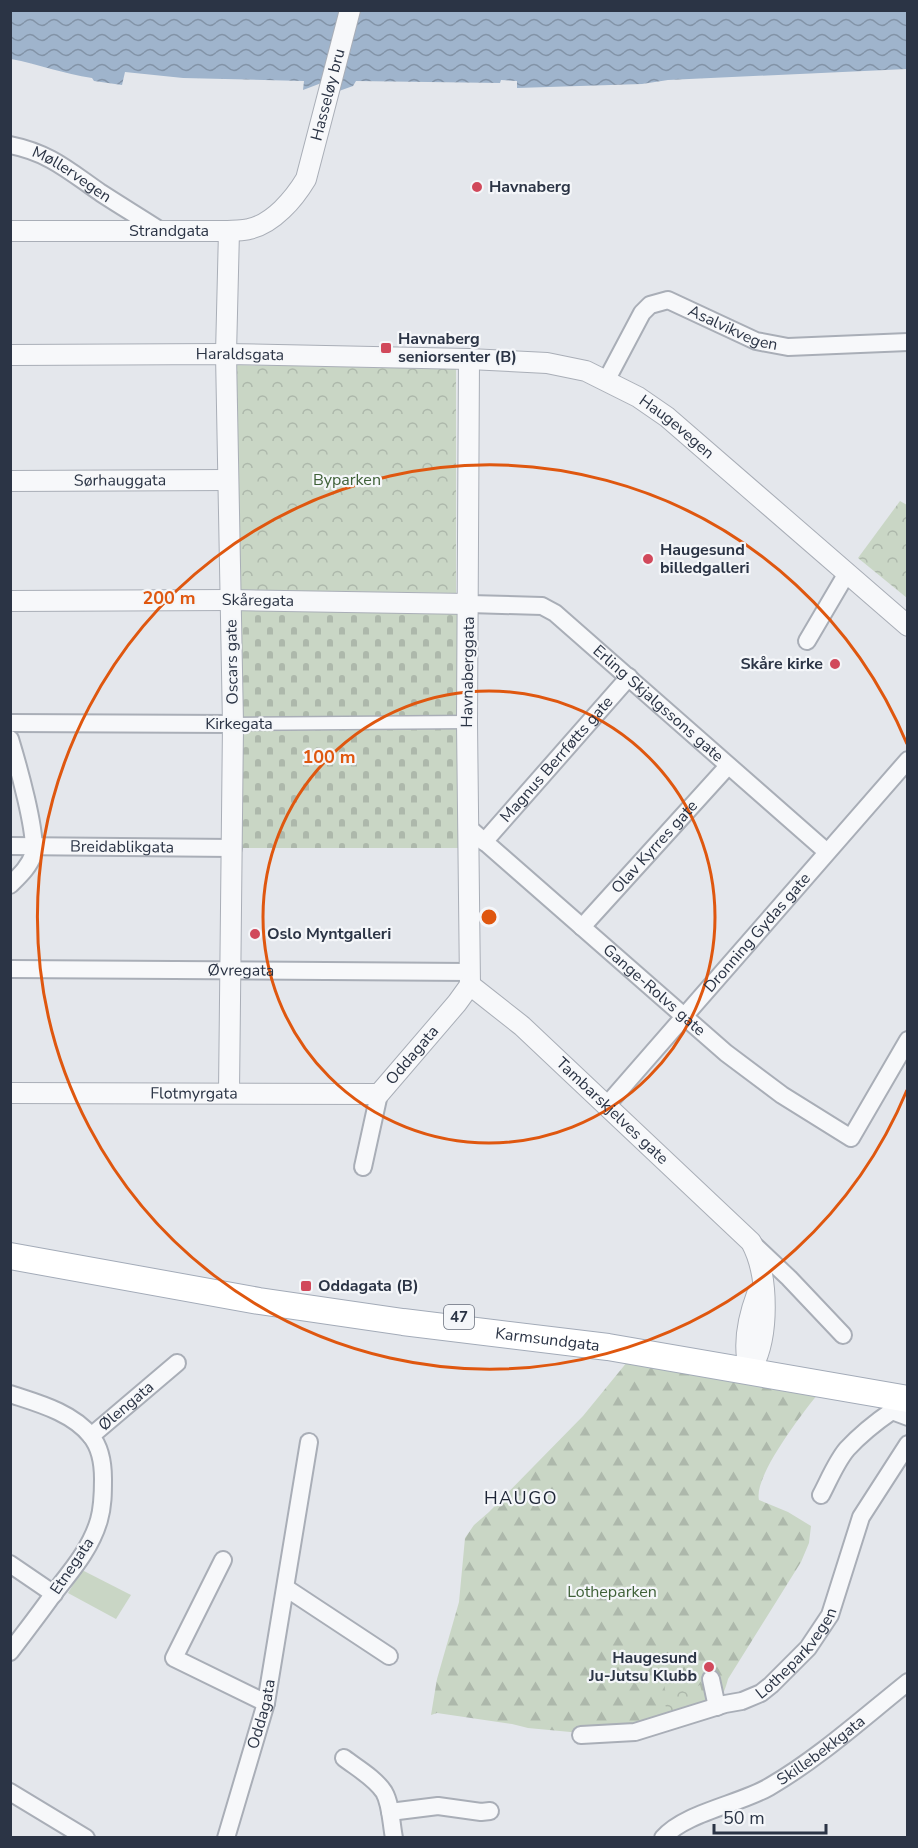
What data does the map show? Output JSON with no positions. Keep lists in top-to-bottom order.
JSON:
{
  "streets": {
    "main road": ["47", "Karmsundgata"],
    "street": [
      "Hasseløy bru",
      "Møllervegen",
      "Strandgata",
      "Asalvikvegen",
      "Haraldsgata",
      "Haugevegen",
      "Sørhauggata",
      "Skåregata",
      "Oscars gate",
      "Havnaberggata",
      "Erling Skjalgssons gate",
      "Kirkegata",
      "Magnus Berrføtts gate",
      "Olav Kyrres gate",
      "Breidablikgata",
      "Dronning Gydas gate",
      "Øvregata",
      "Gange-Rolvs gate",
      "Oddagata",
      "Flotmyrgata",
      "Tambarskjelves gate",
      "Ølengata",
      "Etnegata",
      "Lotheparkvegen",
      "Skillebekkgata"
    ]
  },
  "crossings": [
    ["Hasseløy bru", "Strandgata"],
    ["Møllervegen", "Strandgata"],
    ["Strandgata", "Oscars gate"],
    ["Asalvikvegen", "Haugevegen"],
    ["Haraldsgata", "Haugevegen"],
    ["Haraldsgata", "Oscars gate"],
    ["Haraldsgata", "Havnaberggata"],
    ["Haugevegen", "Havnaberggata"],
    ["Sørhauggata", "Oscars gate"],
    ["Skåregata", "Oscars gate"],
    ["Skåregata", "Havnaberggata"],
    ["Skåregata", "Erling Skjalgssons gate"],
    ["Oscars gate", "Kirkegata"],
    ["Oscars gate", "Breidablikgata"],
    ["Oscars gate", "Øvregata"],
    ["Oscars gate", "Flotmyrgata"],
    ["Havnaberggata", "Erling Skjalgssons gate"],
    ["Havnaberggata", "Kirkegata"],
    ["Havnaberggata", "Øvregata"],
    ["Havnaberggata", "Gange-Rolvs gate"],
    ["Havnaberggata", "Oddagata"],
    ["Havnaberggata", "Tambarskjelves gate"],
    ["Erling Skjalgssons gate", "Magnus Berrføtts gate"],
    ["Erling Skjalgssons gate", "Olav Kyrres gate"],
    ["Erling Skjalgssons gate", "Dronning Gydas gate"],
    ["Magnus Berrføtts gate", "Gange-Rolvs gate"],
    ["Olav Kyrres gate", "Gange-Rolvs gate"],
    ["Dronning Gydas gate", "Gange-Rolvs gate"],
    ["Dronning Gydas gate", "Tambarskjelves gate"],
    ["Øvregata", "Oddagata"],
    ["Øvregata", "Tambarskjelves gate"],
    ["Oddagata", "Flotmyrgata"],
    ["Oddagata", "Tambarskjelves gate"],
    ["Tambarskjelves gate", "Karmsundgata"],
    ["Ølengata", "Etnegata"]
  ],
  "districts": ["HAUGO"],
  "parks": ["Byparken", "Lotheparken"],
  "places": {
    "other": [
      "Havnaberg",
      "Haugesund billedgalleri",
      "Skåre kirke",
      "Oslo Myntgalleri",
      "Haugesund Ju-Jutsu Klubb"
    ],
    "transit": ["Havnaberg seniorsenter (B)", "Oddagata (B)"]
  },
  "scale_bar": "50 m",
  "rings": ["200 m", "100 m"]
}
